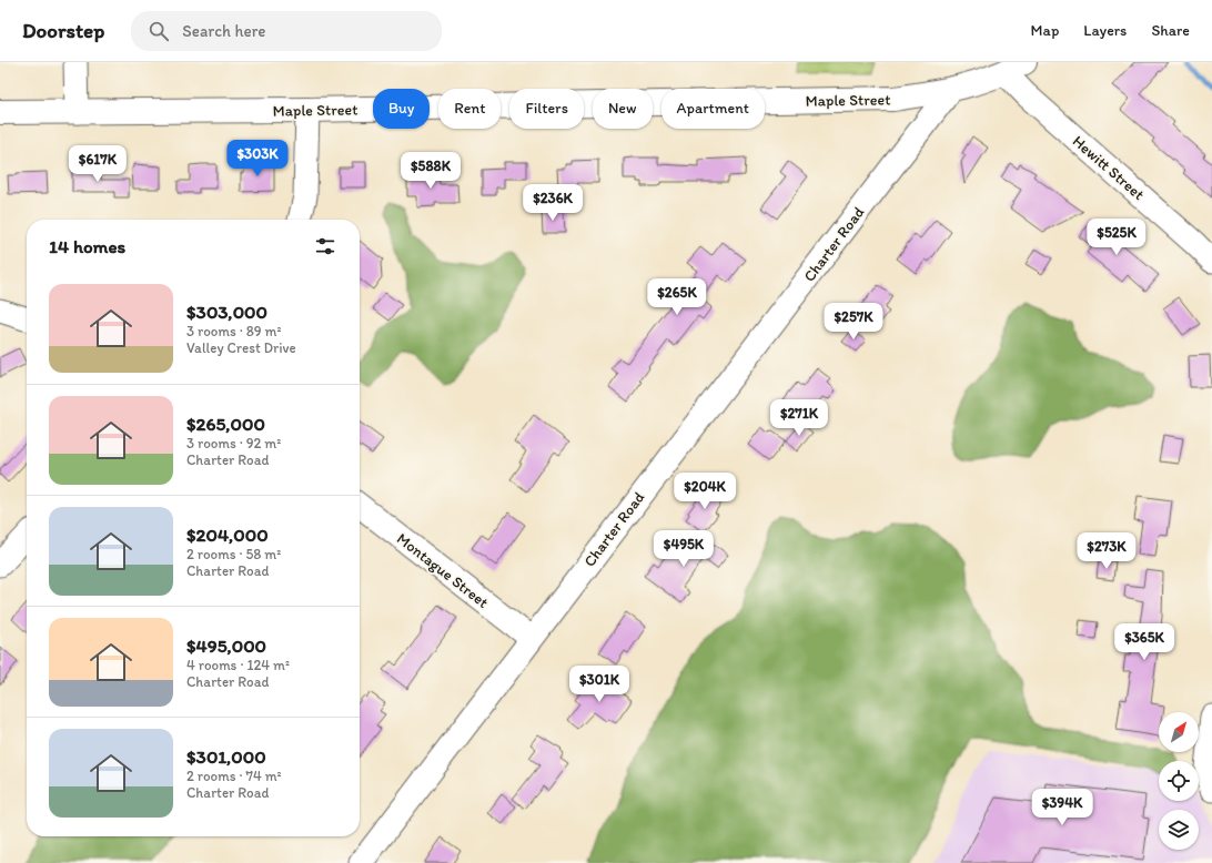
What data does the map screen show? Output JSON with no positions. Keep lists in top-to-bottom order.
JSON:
{
  "streets": {
    "main road": ["Maple Street"],
    "street": ["Hewitt Street", "Charter Road", "Montague Street"]
  },
  "crossings": [
    ["Maple Street", "Hewitt Street"],
    ["Maple Street", "Charter Road"],
    ["Charter Road", "Montague Street"]
  ],
  "north": "top right",
  "page": {
    "header": "Doorstep",
    "search": "Search here",
    "nav": ["Map", "Layers", "Share"],
    "chip": [
      "Buy",
      "Rent",
      "Filters",
      "New",
      "Apartment"
    ],
    "price": [
      "$303K",
      "$617K",
      "$588K",
      "$236K",
      "$525K",
      "$265K",
      "$257K",
      "$271K",
      "$204K",
      "$495K",
      "$273K",
      "$365K",
      "$301K",
      "$394K"
    ],
    "heading": "14 homes",
    "list": [
      {
        "name": "$303,000",
        "note": "3 rooms · 89 m² · Valley Crest Drive"
      },
      {
        "name": "$265,000",
        "note": "3 rooms · 92 m² · Charter Road"
      },
      {
        "name": "$204,000",
        "note": "2 rooms · 58 m² · Charter Road"
      },
      {
        "name": "$495,000",
        "note": "4 rooms · 124 m² · Charter Road"
      },
      {
        "name": "$301,000",
        "note": "2 rooms · 74 m² · Charter Road"
      }
    ]
  }
}
